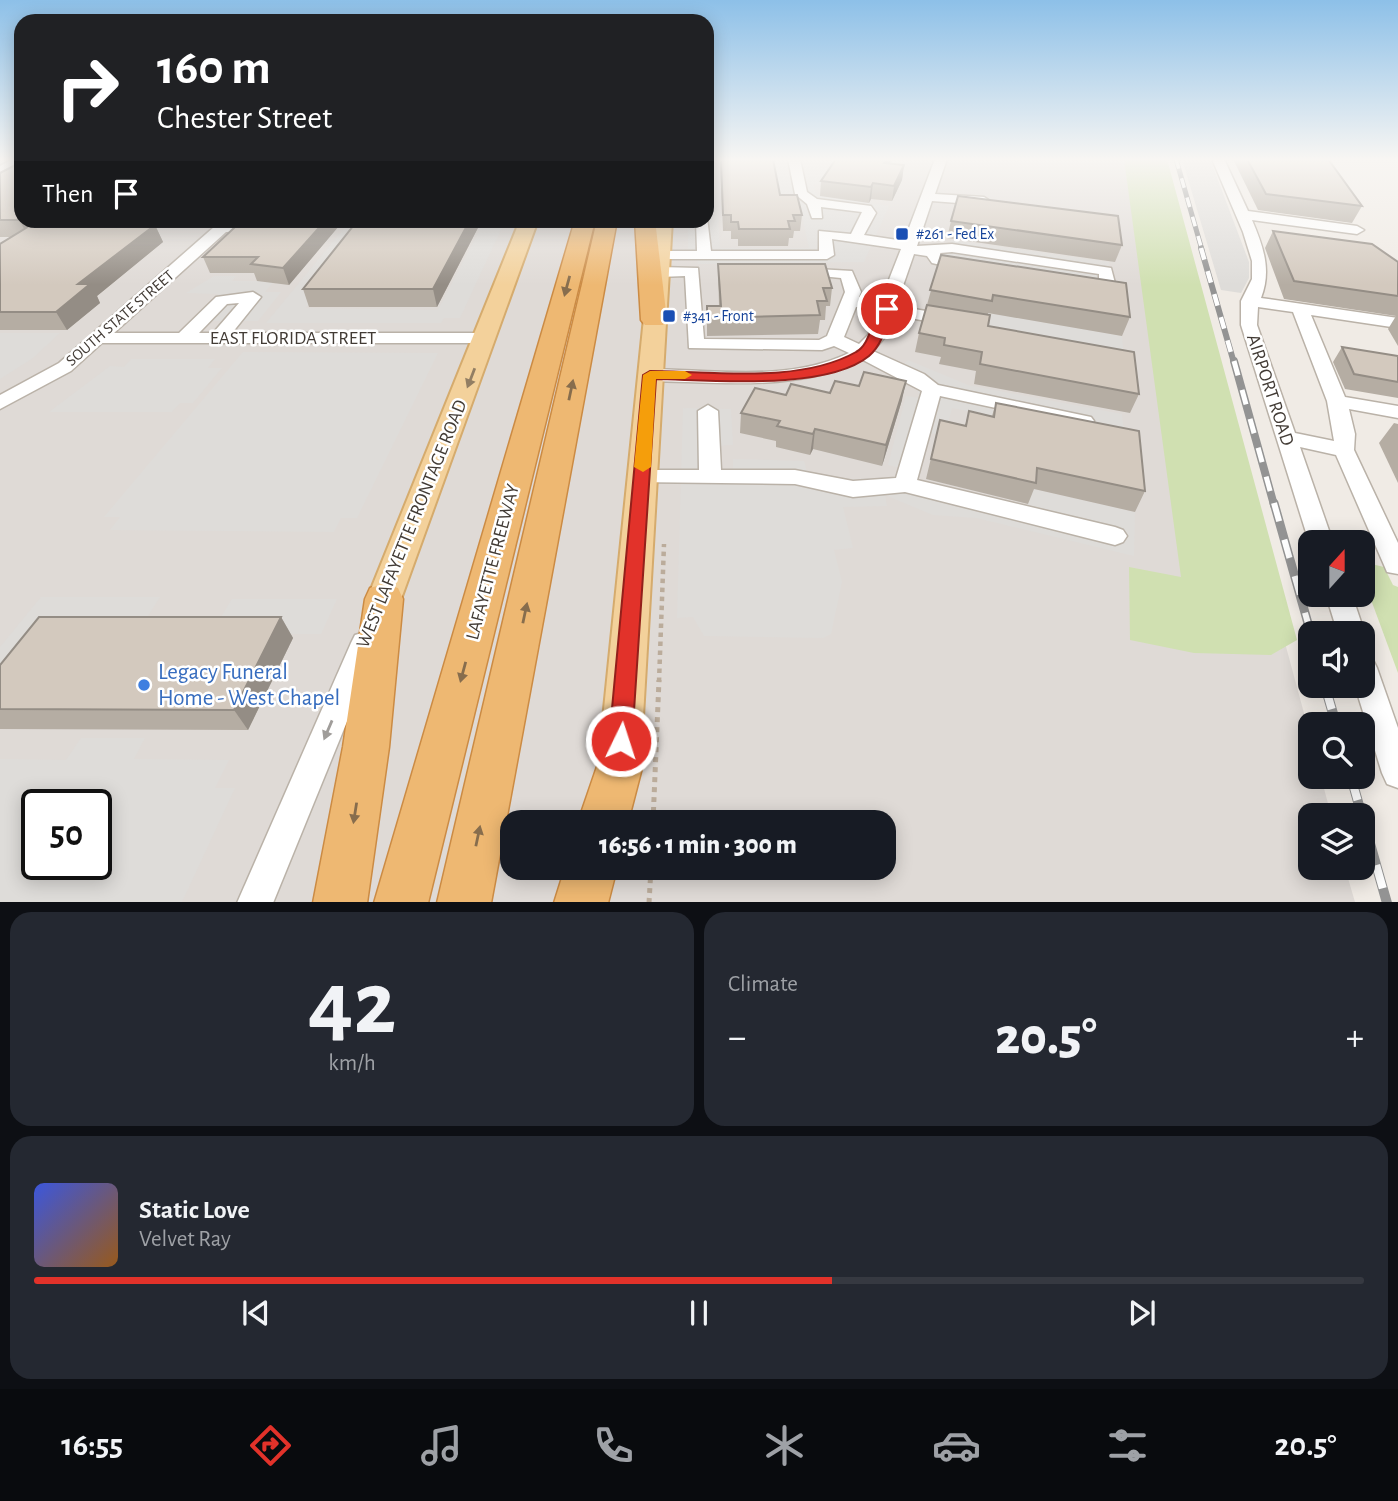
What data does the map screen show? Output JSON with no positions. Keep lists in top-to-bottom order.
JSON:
{
  "streets": {
    "highway": ["LAFAYETTE FREEWAY"],
    "main road": ["WEST LAFAYETTE FRONTAGE ROAD"],
    "street": ["SOUTH STATE STREET", "EAST FLORIDA STREET", "AIRPORT ROAD"]
  },
  "crossings": [
    ["SOUTH STATE STREET", "EAST FLORIDA STREET"],
    ["EAST FLORIDA STREET", "WEST LAFAYETTE FRONTAGE ROAD"]
  ],
  "places": {
    "transit": ["#261 - Fed Ex", "#341 - Front"],
    "other": ["Legacy Funeral Home - West Chapel"]
  },
  "north": "top",
  "page": {
    "turn": ["160 m", "Chester Street"],
    "then": "Then",
    "limit": "50",
    "trip": "16:56 · 1 min · 300 m",
    "tile": [
      ["42", "km/h"],
      "Climate"
    ],
    "heat": ["−", "20.5°", "+"],
    "song": ["Static Love", "Velvet Ray"],
    "tabs": ["16:55", "20.5°"]
  }
}
